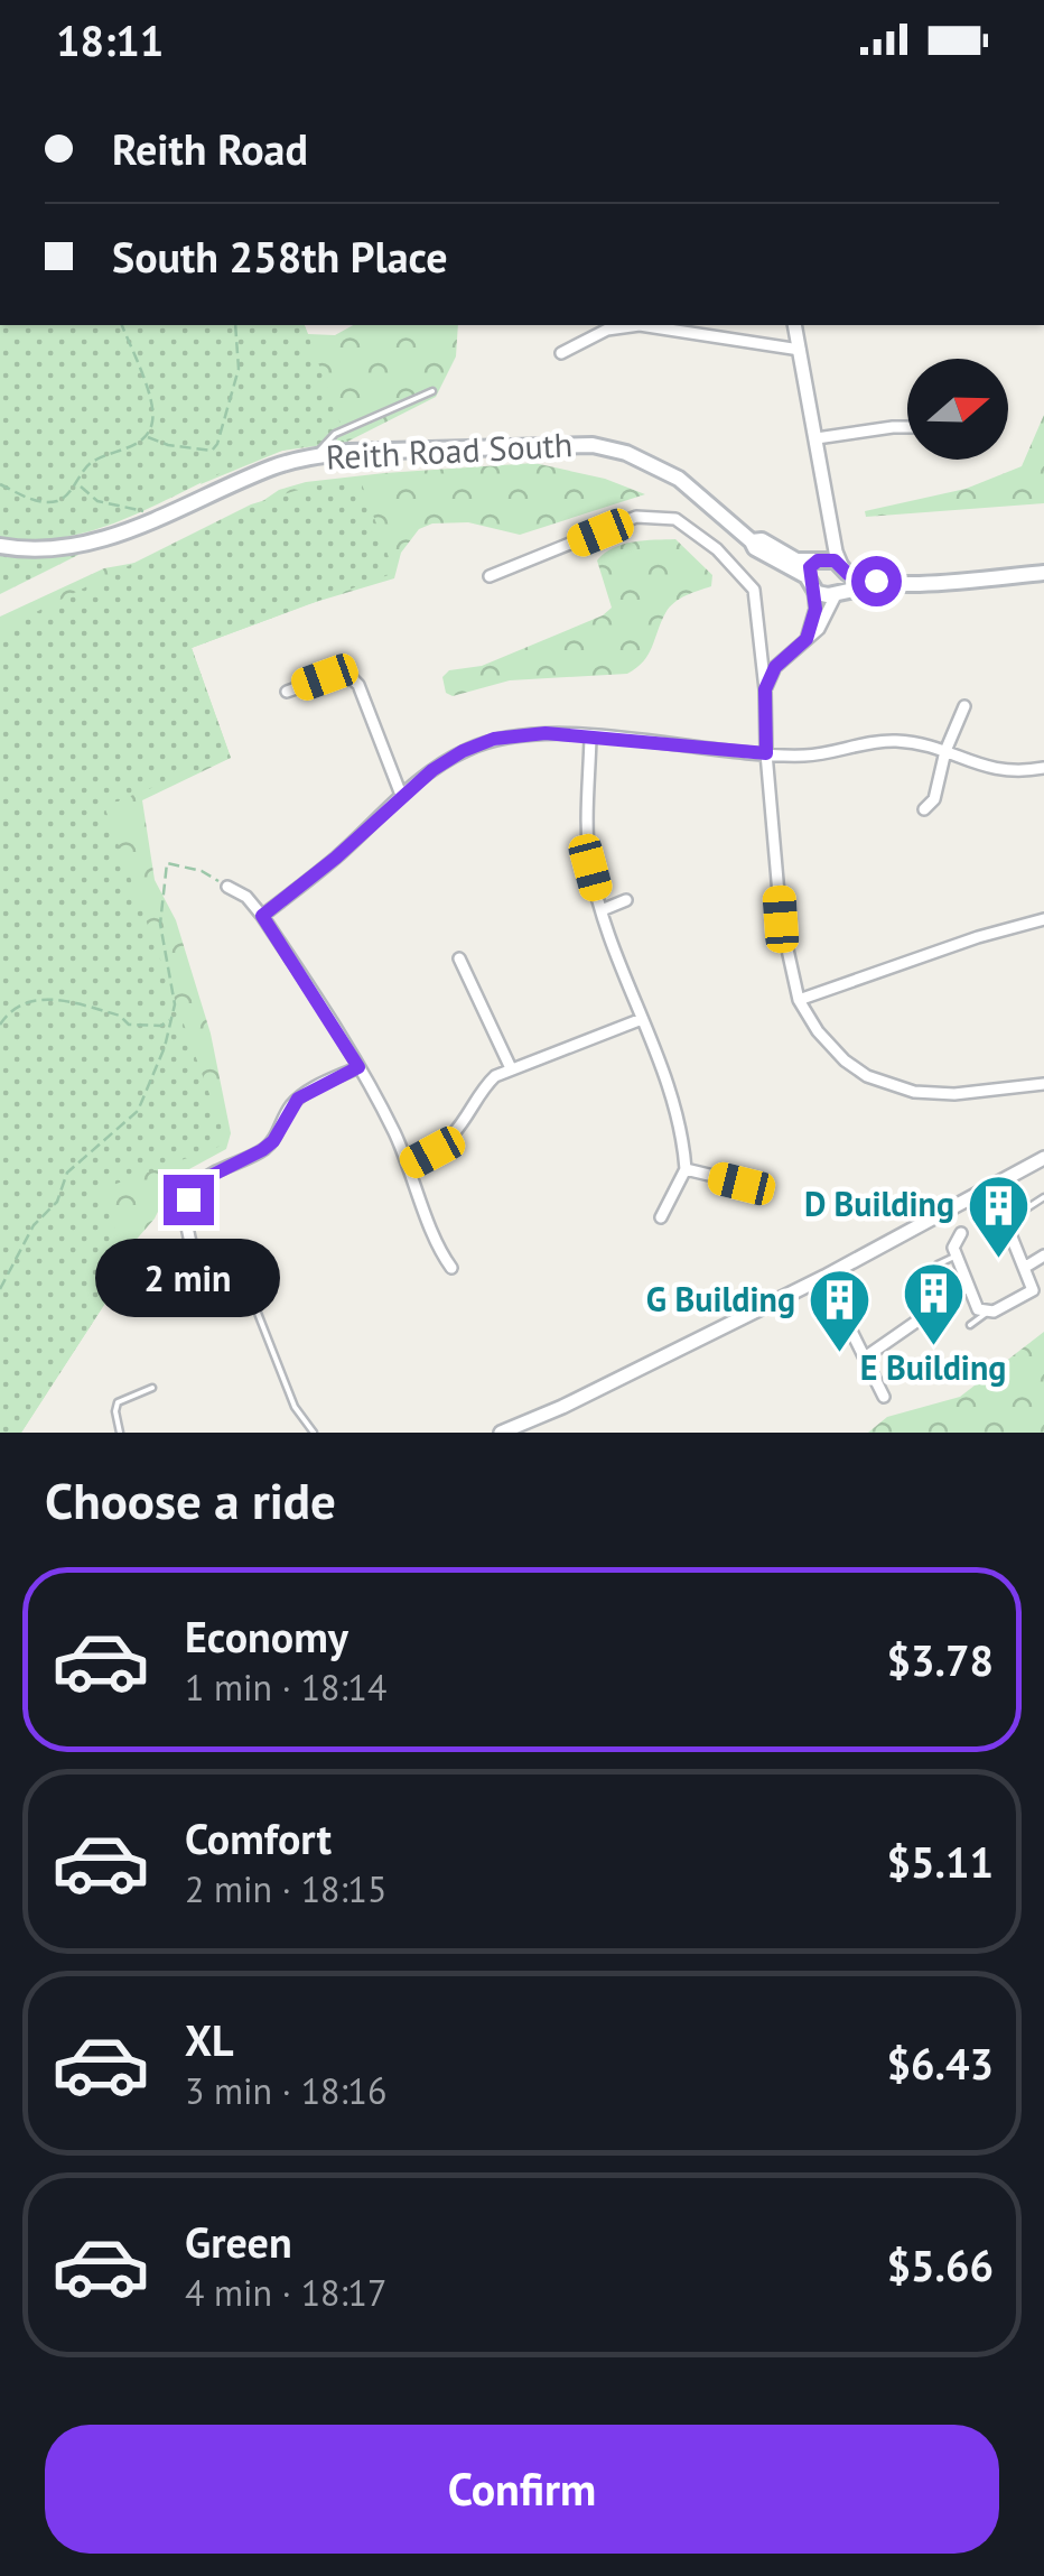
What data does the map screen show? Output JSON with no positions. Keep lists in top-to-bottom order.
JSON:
{
  "streets": {
    "main road": ["Reith Road South"]
  },
  "places": {
    "building": ["D Building", "E Building", "G Building"]
  },
  "north": "right",
  "page": {
    "status": "18:11",
    "banner": ["Reith Road", "South 258th Place"],
    "bubble": "2 min",
    "heading": "Choose a ride",
    "list": [
      {
        "name": "Economy",
        "note": "1 min · 18:14",
        "value": "$3.78"
      },
      {
        "name": "Comfort",
        "note": "2 min · 18:15",
        "value": "$5.11"
      },
      {
        "name": "XL",
        "note": "3 min · 18:16",
        "value": "$6.43"
      },
      {
        "name": "Green",
        "note": "4 min · 18:17",
        "value": "$5.66"
      }
    ],
    "buttons": "Confirm"
  }
}
